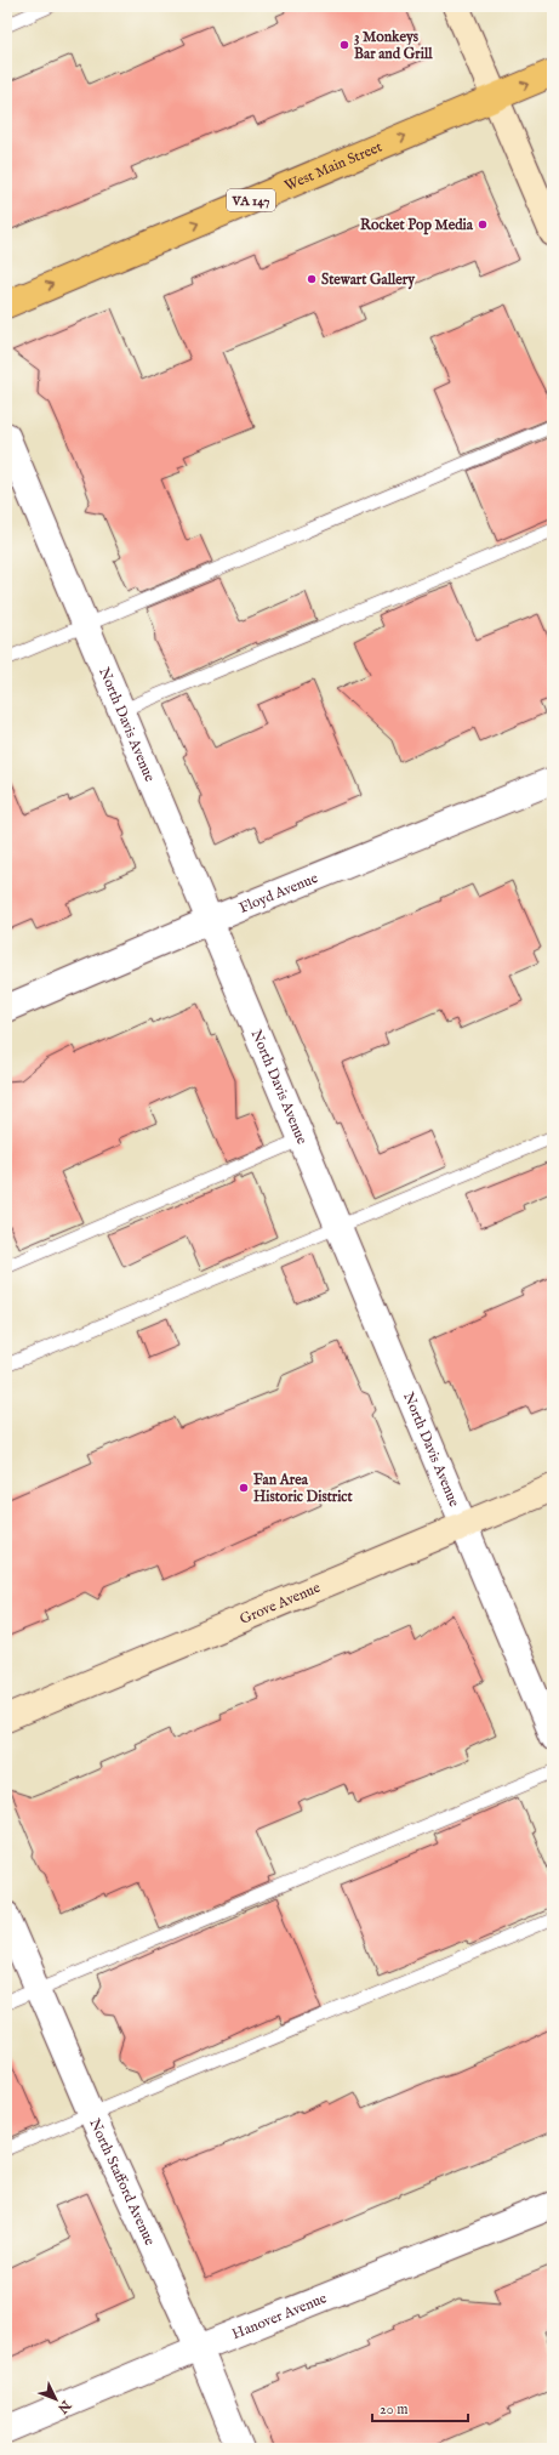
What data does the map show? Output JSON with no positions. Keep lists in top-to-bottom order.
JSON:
{
  "streets": {
    "main road": ["West Main Street", "VA 147"],
    "street": [
      "North Davis Avenue",
      "Floyd Avenue",
      "Grove Avenue",
      "North Stafford Avenue",
      "Hanover Avenue"
    ]
  },
  "crossings": [
    ["North Davis Avenue", "Floyd Avenue"],
    ["North Davis Avenue", "Grove Avenue"],
    ["North Stafford Avenue", "Hanover Avenue"]
  ],
  "one_way": ["West Main Street"],
  "places": [
    "3 Monkeys Bar and Grill",
    "Rocket Pop Media",
    "Stewart Gallery",
    "Fan Area Historic District"
  ],
  "scale_bar": "20 m",
  "north": "bottom right"
}
